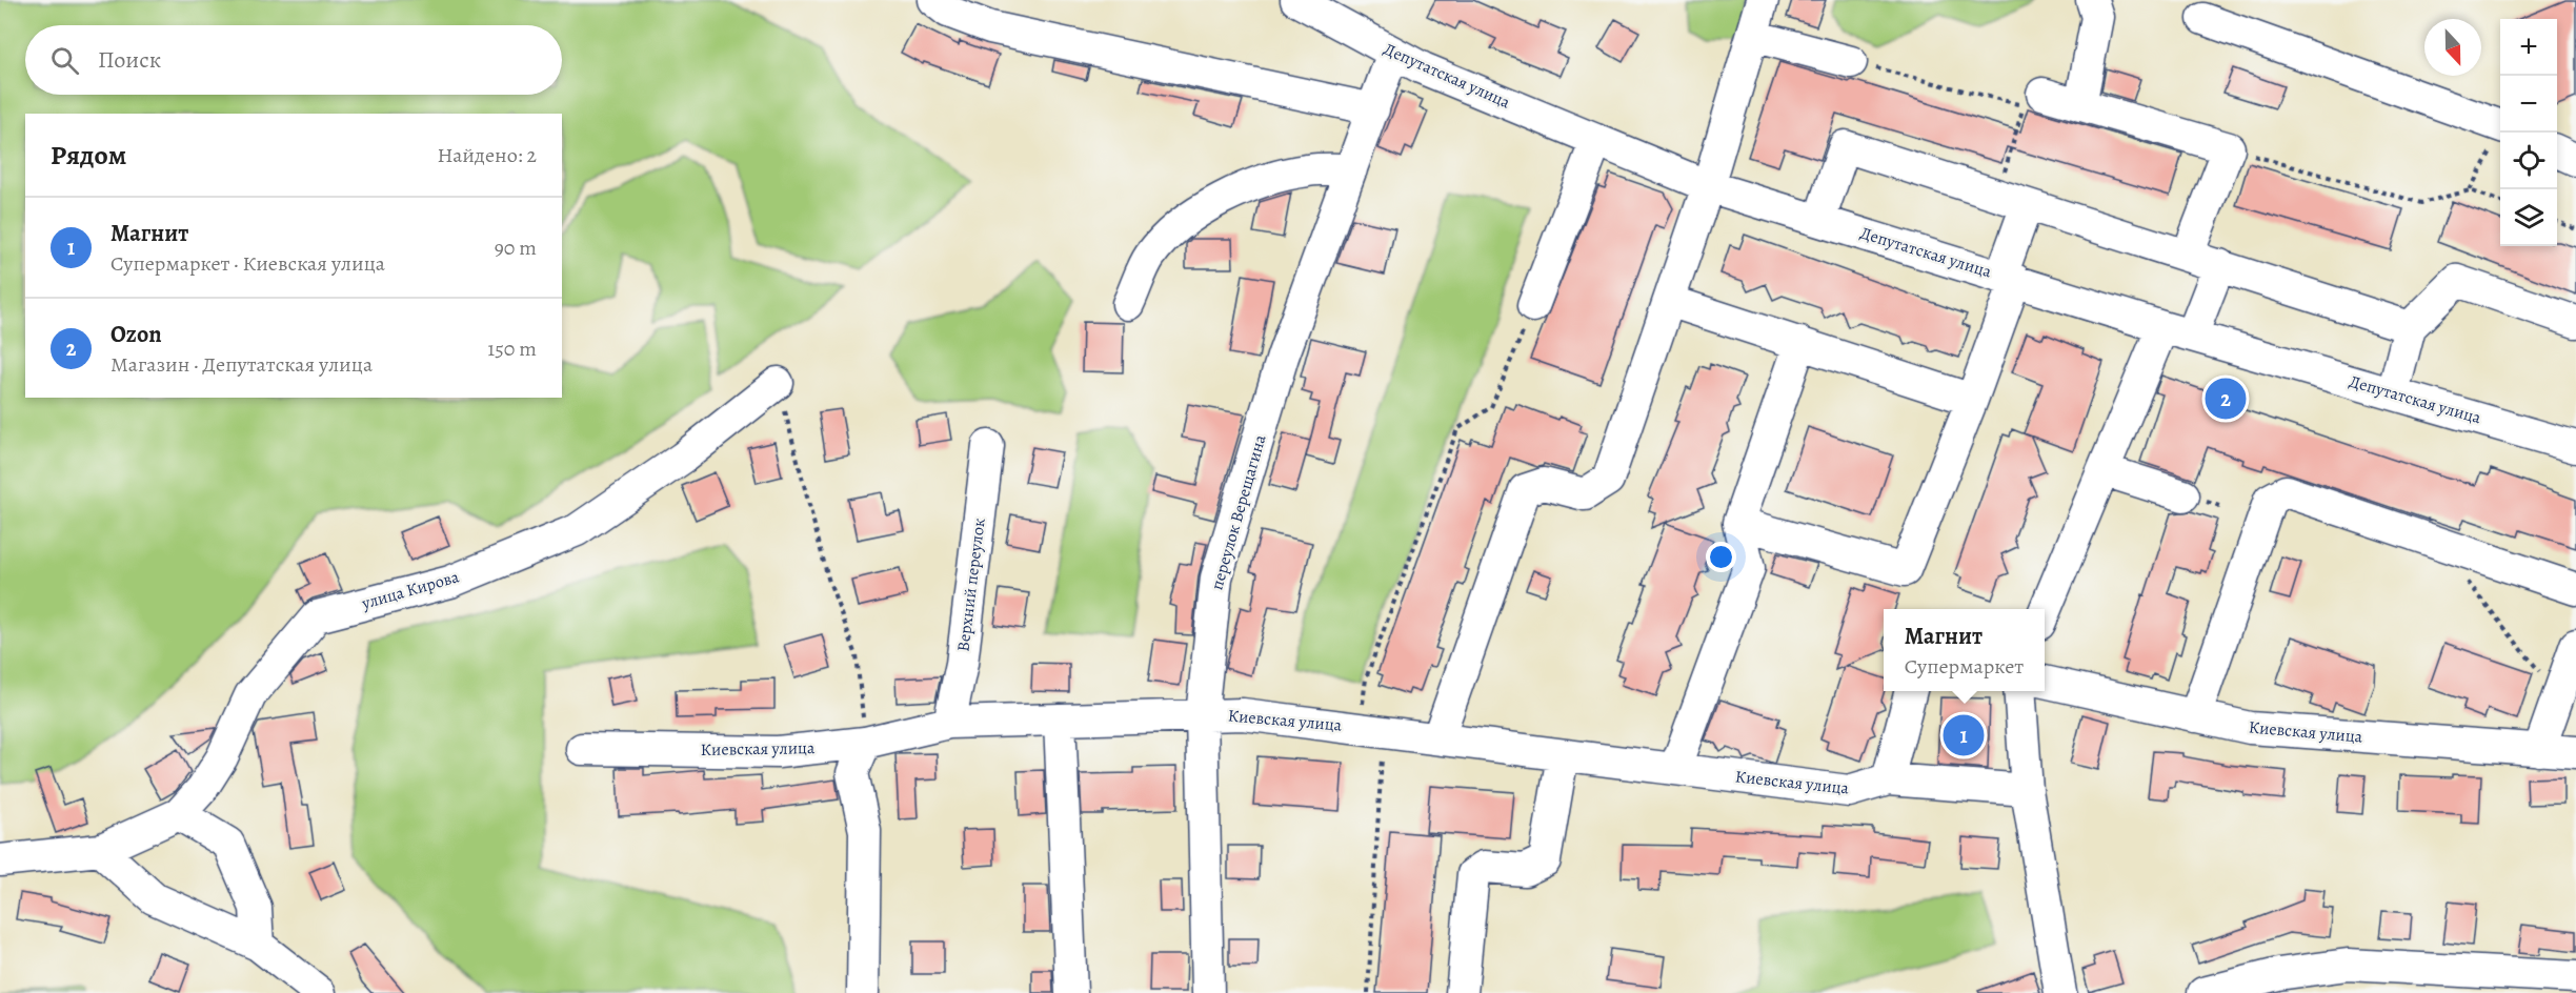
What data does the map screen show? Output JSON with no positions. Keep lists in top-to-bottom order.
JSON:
{
  "streets": {
    "street": [
      "Депутатская улица",
      "переулок Верещагина",
      "Верхний переулок",
      "улица Кирова",
      "Киевская улица"
    ]
  },
  "crossings": [
    ["Депутатская улица", "переулок Верещагина"],
    ["переулок Верещагина", "Киевская улица"],
    ["Верхний переулок", "Киевская улица"]
  ],
  "north": "bottom",
  "page": {
    "map_buttons": ["+", "−"],
    "search": "Поиск",
    "heading": ["Рядом", "Найдено: 2"],
    "list": [
      {
        "mark": "1",
        "name": "Магнит",
        "note": "Супермаркет · Киевская улица",
        "value": "90 m"
      },
      {
        "mark": "2",
        "name": "Ozon",
        "note": "Магазин · Депутатская улица",
        "value": "150 m"
      }
    ],
    "pins": ["2", "1"],
    "popup": ["Магнит", "Супермаркет"]
  }
}
